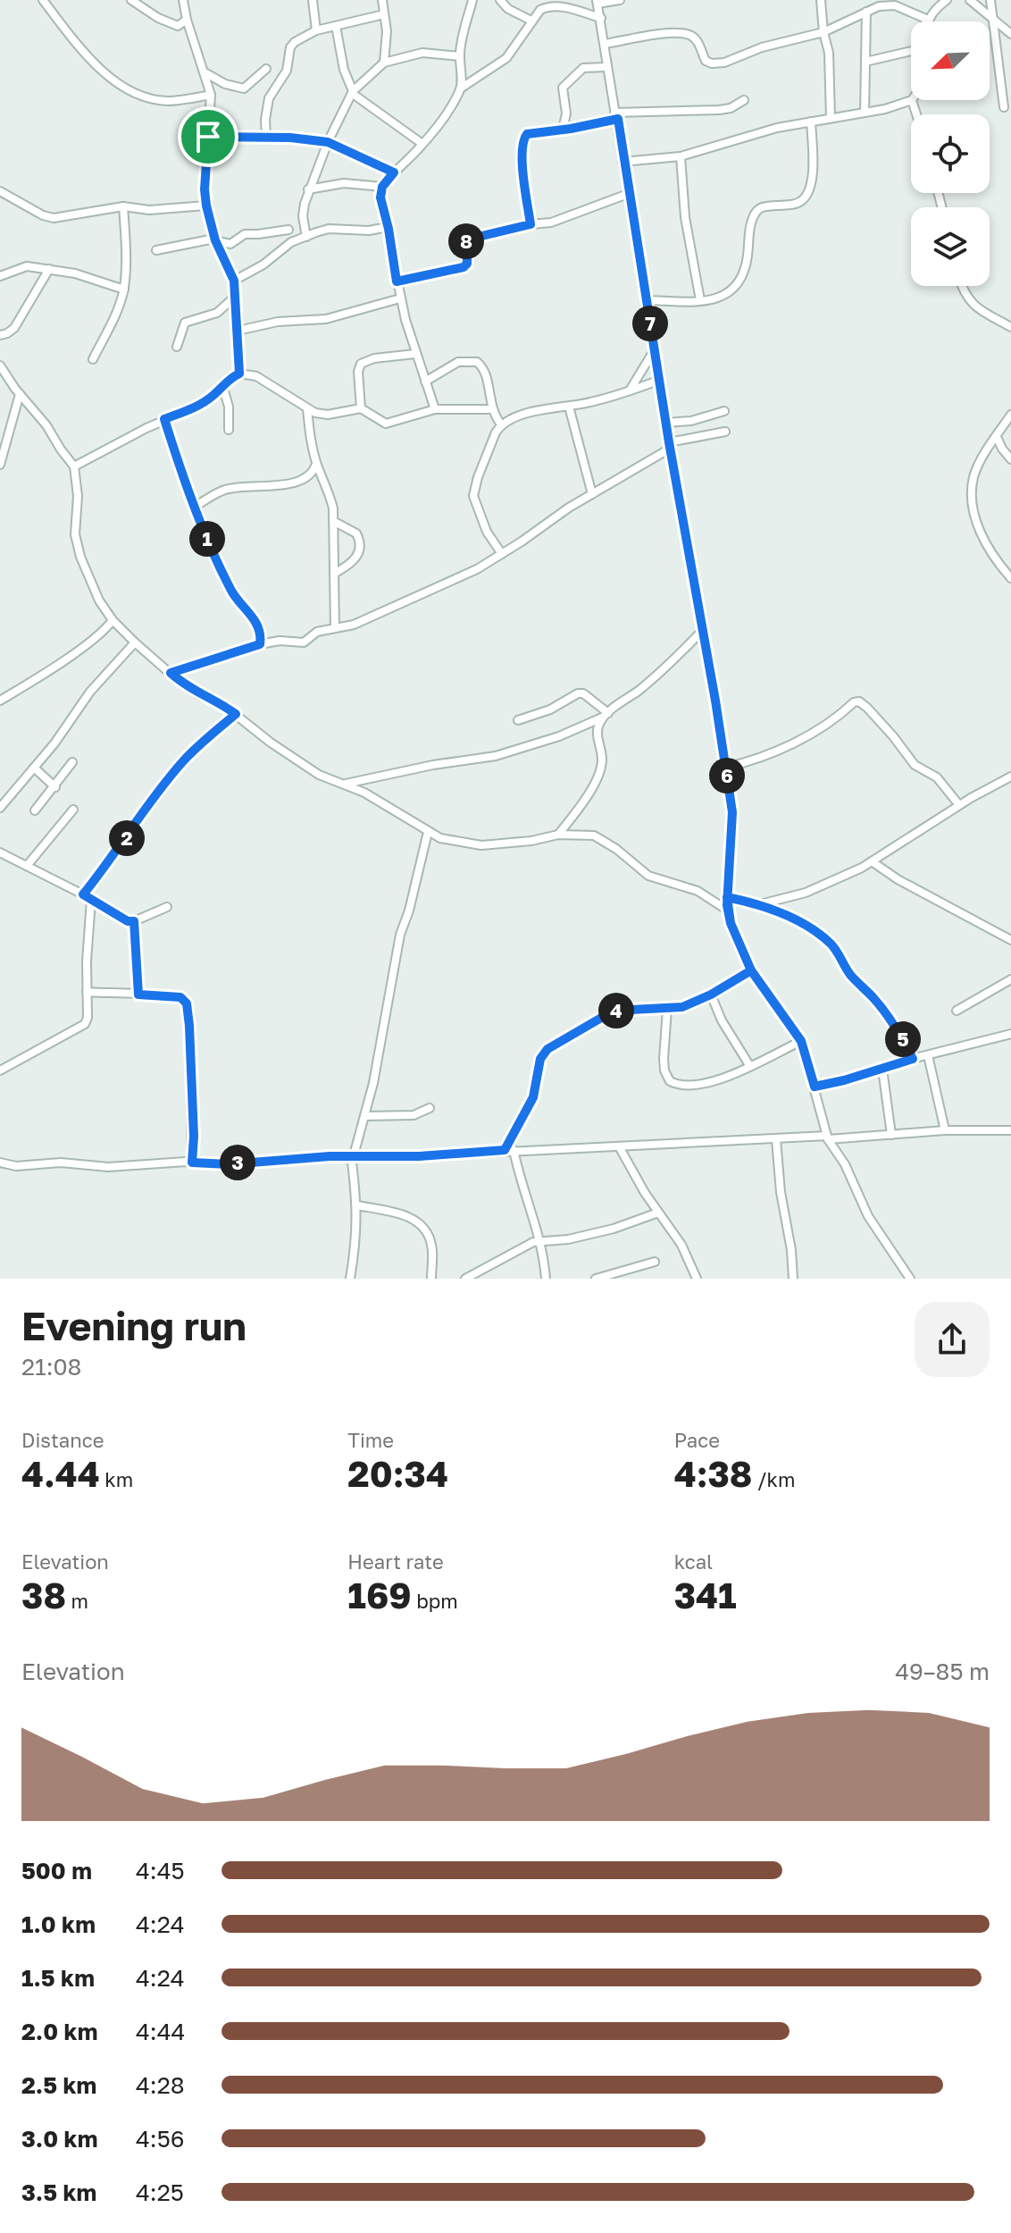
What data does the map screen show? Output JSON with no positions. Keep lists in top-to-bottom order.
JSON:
{
  "north": "bottom left",
  "page": {
    "pins": [
      "8",
      "7",
      "1",
      "6",
      "2",
      "4",
      "5",
      "3"
    ],
    "heading": ["Evening run", "21:08"],
    "stats": [
      ["Distance", "4.44 km"],
      ["Time", "20:34"],
      ["Pace", "4:38 /km"],
      ["Elevation", "38 m"],
      ["Heart rate", "169 bpm"],
      ["kcal", "341"]
    ],
    "chart": ["Elevation", "49–85 m"],
    "list": [
      {
        "name": "500 m",
        "note": "4:45"
      },
      {
        "name": "1.0 km",
        "note": "4:24"
      },
      {
        "name": "1.5 km",
        "note": "4:24"
      },
      {
        "name": "2.0 km",
        "note": "4:44"
      },
      {
        "name": "2.5 km",
        "note": "4:28"
      },
      {
        "name": "3.0 km",
        "note": "4:56"
      },
      {
        "name": "3.5 km",
        "note": "4:25"
      }
    ]
  }
}
